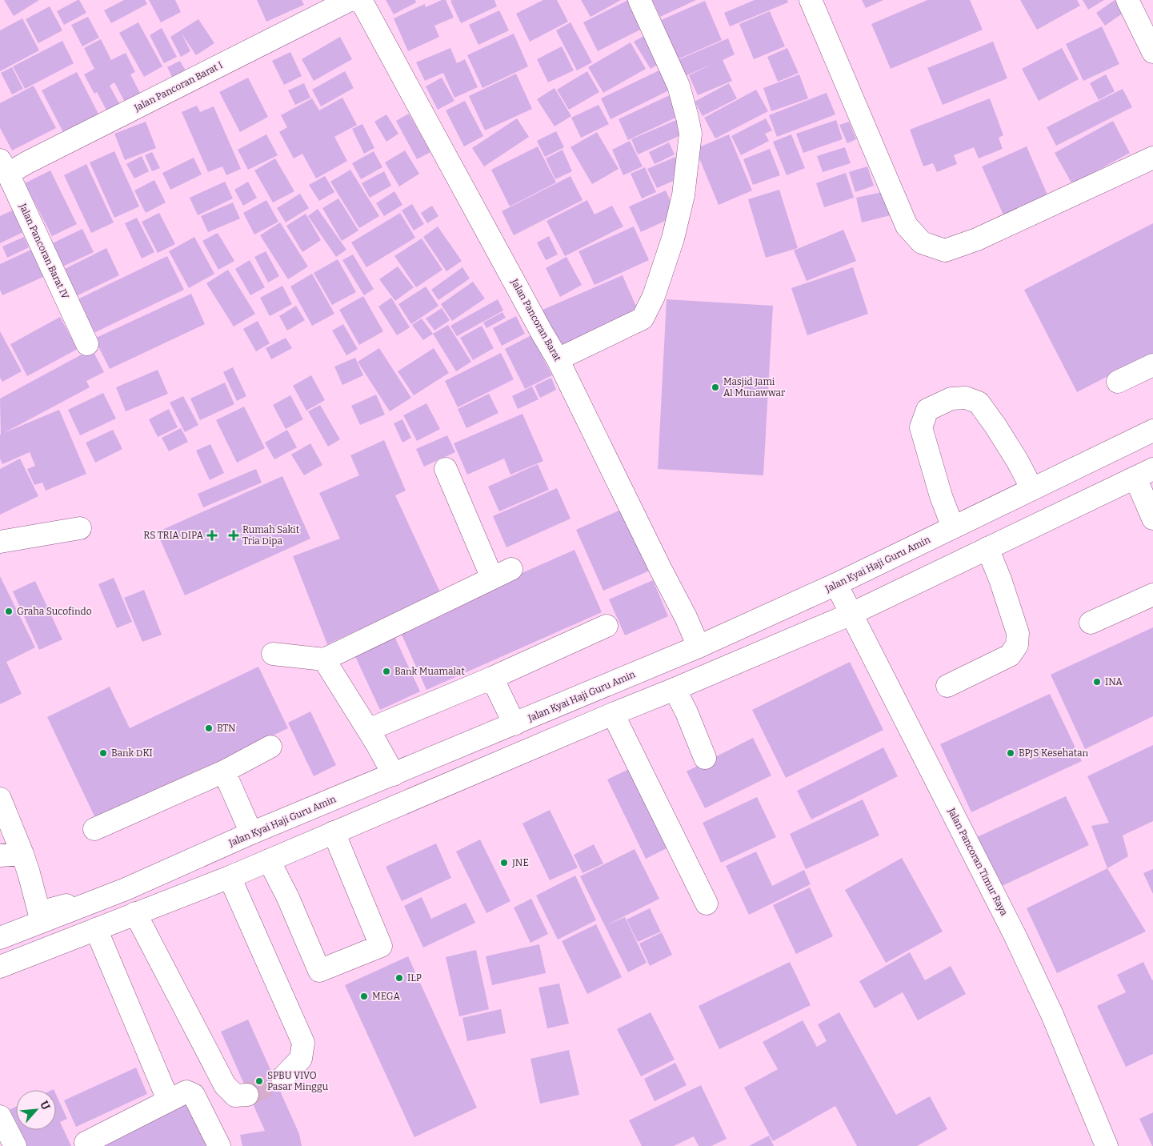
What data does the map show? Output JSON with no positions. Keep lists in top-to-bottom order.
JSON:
{
  "streets": {
    "street": [
      "Jalan Pancoran Barat I",
      "Jalan Pancoran Barat IV",
      "Jalan Pancoran Barat",
      "Jalan Kyai Haji Guru Amin",
      "Jalan Pancoran Timur Raya"
    ]
  },
  "crossings": [
    ["Jalan Pancoran Barat I", "Jalan Pancoran Barat IV"],
    ["Jalan Pancoran Barat", "Jalan Kyai Haji Guru Amin"],
    ["Jalan Kyai Haji Guru Amin", "Jalan Pancoran Timur Raya"]
  ],
  "places": {
    "other": [
      "Masjid Jami Al Munawwar",
      "Graha Sucofindo",
      "Bank Muamalat",
      "INA",
      "BTN",
      "Bank DKI",
      "BPJS Kesehatan",
      "JNE",
      "ILP",
      "MEGA",
      "SPBU VIVO Pasar Minggu"
    ],
    "health": ["RS TRIA DIPA", "Rumah Sakit Tria Dipa"]
  },
  "north": "top right"
}
